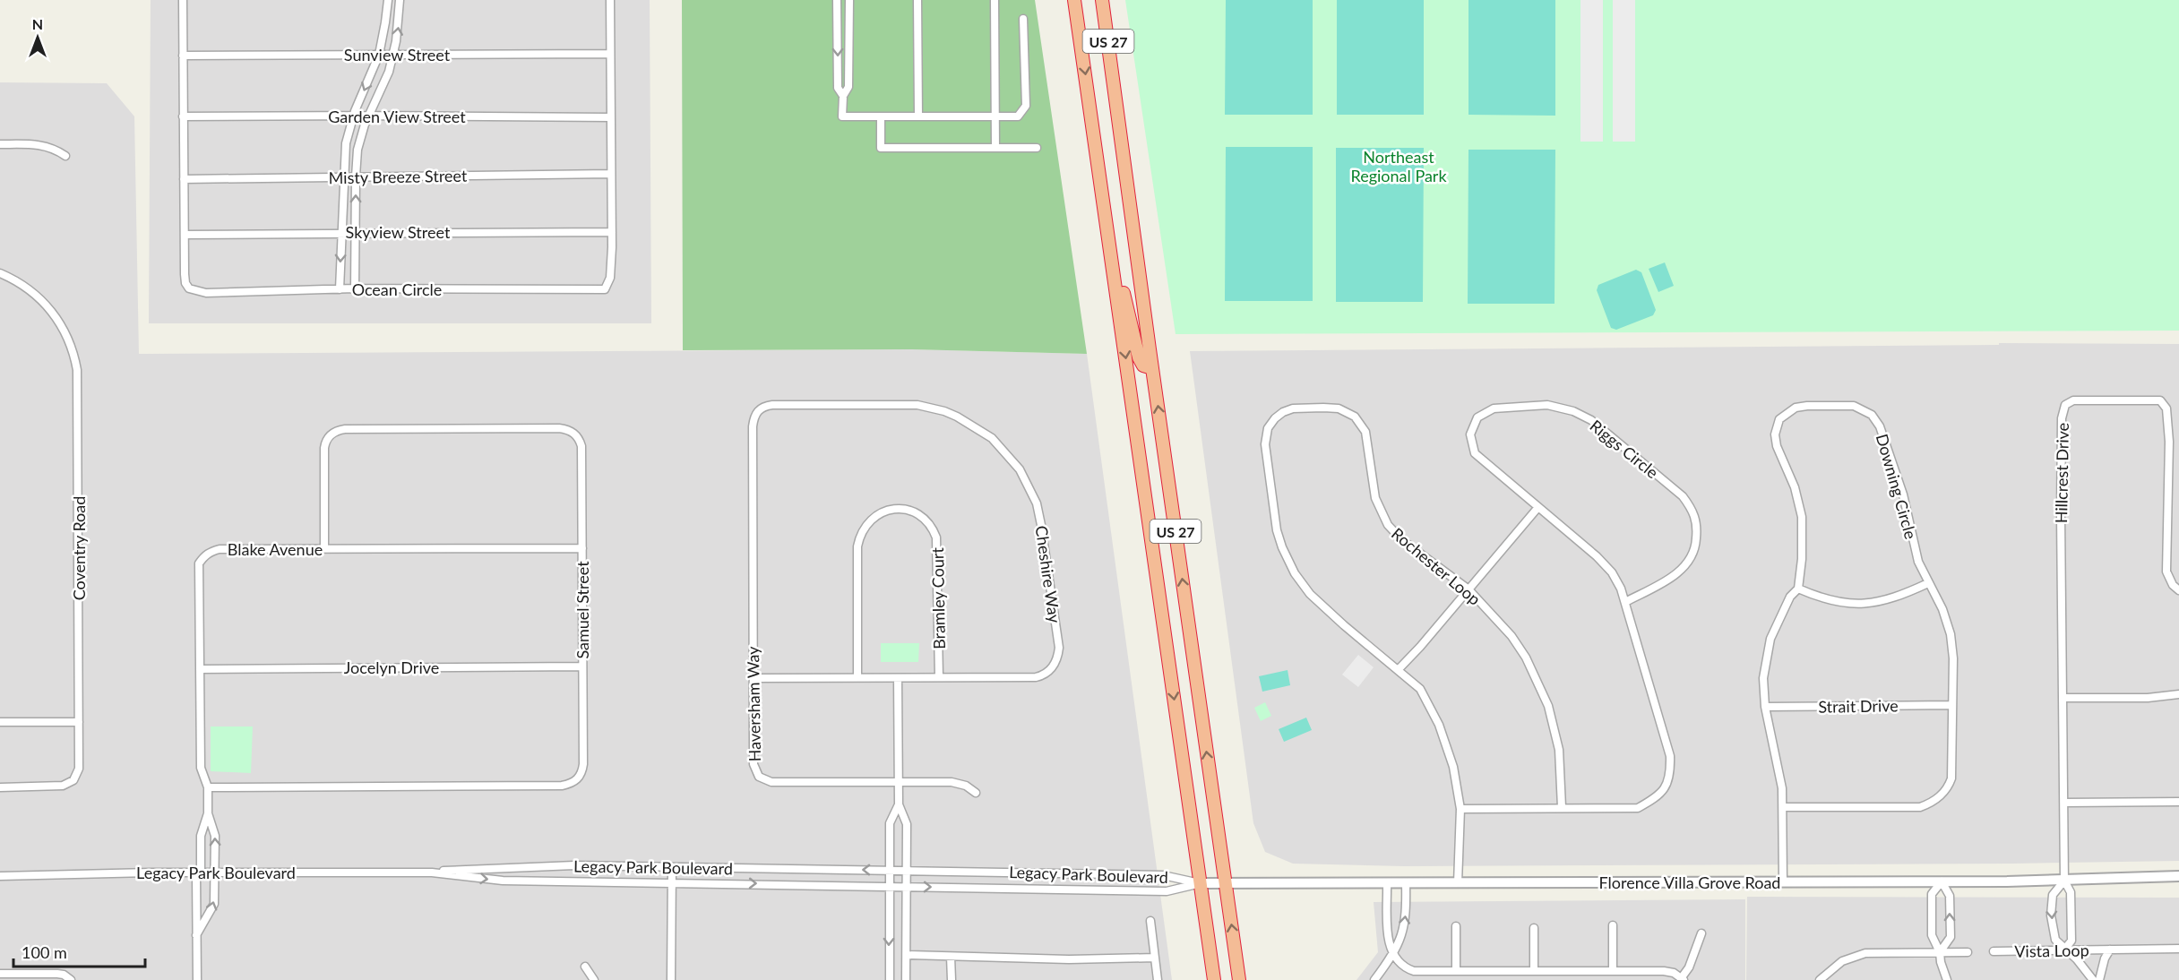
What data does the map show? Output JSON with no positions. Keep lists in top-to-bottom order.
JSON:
{
  "streets": {
    "highway": ["US 27"],
    "street": [
      "Sunview Street",
      "Garden View Street",
      "Misty Breeze Street",
      "Skyview Street",
      "Ocean Circle",
      "Riggs Circle",
      "Hillcrest Drive",
      "Downing Circle",
      "Coventry Road",
      "Blake Avenue",
      "Rochester Loop",
      "Cheshire Way",
      "Bramley Court",
      "Samuel Street",
      "Jocelyn Drive",
      "Haversham Way",
      "Strait Drive",
      "Legacy Park Boulevard",
      "Florence Villa Grove Road",
      "Vista Loop"
    ]
  },
  "crossings": [
    ["US 27", "Legacy Park Boulevard"],
    ["US 27", "Florence Villa Grove Road"],
    ["Sunview Street", "Ocean Circle"],
    ["Garden View Street", "Ocean Circle"],
    ["Misty Breeze Street", "Ocean Circle"],
    ["Skyview Street", "Ocean Circle"],
    ["Riggs Circle", "Rochester Loop"],
    ["Hillcrest Drive", "Florence Villa Grove Road"],
    ["Downing Circle", "Strait Drive"],
    ["Downing Circle", "Florence Villa Grove Road"],
    ["Blake Avenue", "Samuel Street"],
    ["Blake Avenue", "Jocelyn Drive"],
    ["Rochester Loop", "Florence Villa Grove Road"],
    ["Cheshire Way", "Bramley Court"],
    ["Cheshire Way", "Haversham Way"],
    ["Samuel Street", "Jocelyn Drive"],
    ["Legacy Park Boulevard", "Florence Villa Grove Road"]
  ],
  "parks": ["Northeast Regional Park"],
  "scale_bar": "100 m",
  "north": "top"
}
